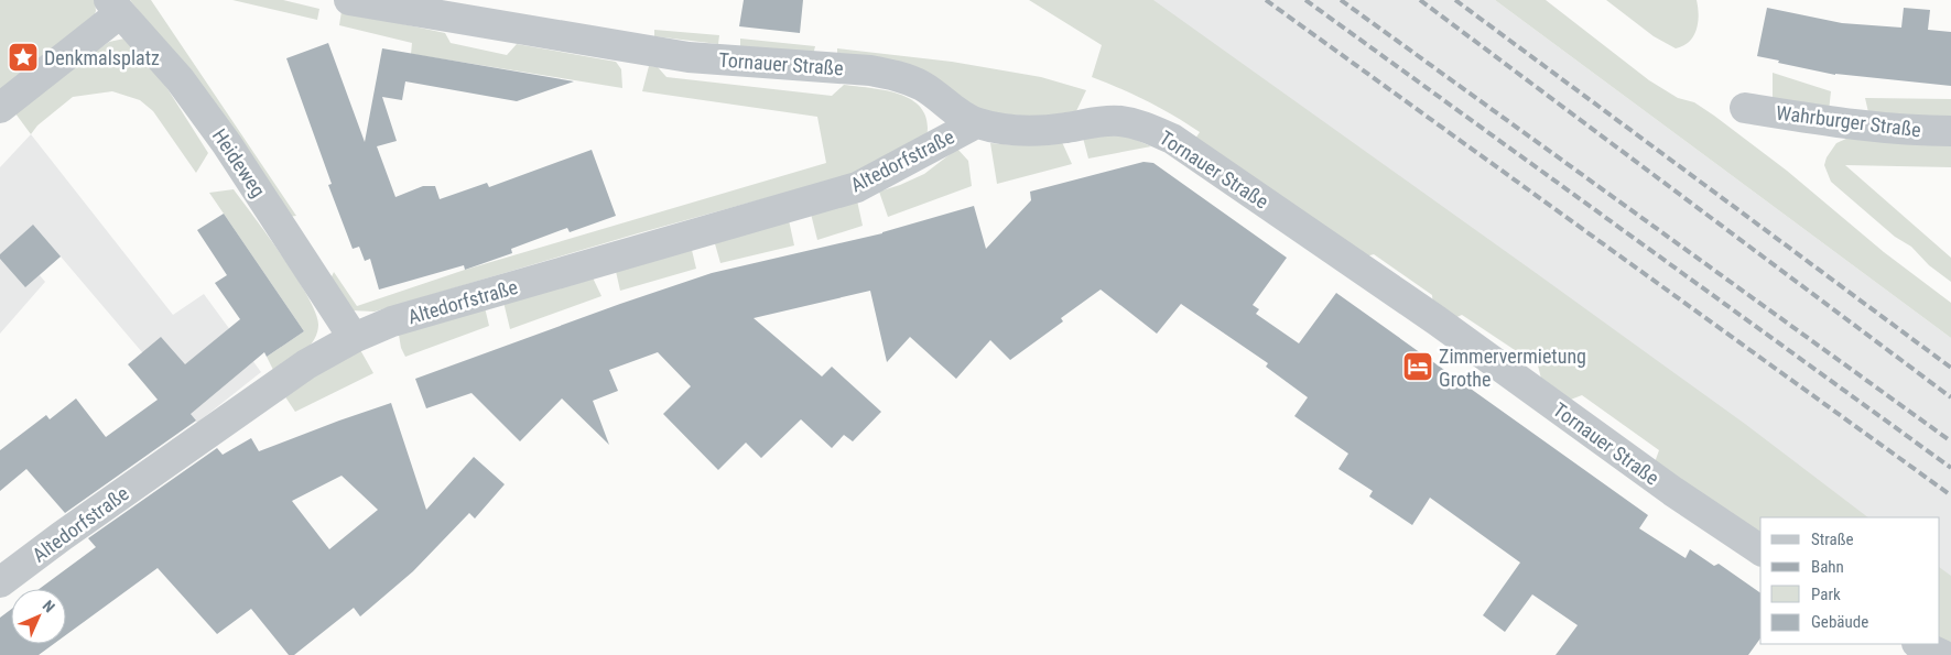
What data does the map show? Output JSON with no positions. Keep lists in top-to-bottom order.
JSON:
{
  "streets": {
    "street": [
      "Tornauer Straße",
      "Wahrburger Straße",
      "Altedorfstraße",
      "Heideweg"
    ]
  },
  "crossings": [
    ["Tornauer Straße", "Altedorfstraße"],
    ["Altedorfstraße", "Heideweg"]
  ],
  "places": {
    "place": ["Denkmalsplatz"],
    "hotel": ["Zimmervermietung Grothe"]
  },
  "legend": [
    "Straße",
    "Bahn",
    "Park",
    "Gebäude"
  ],
  "north": "top right"
}
